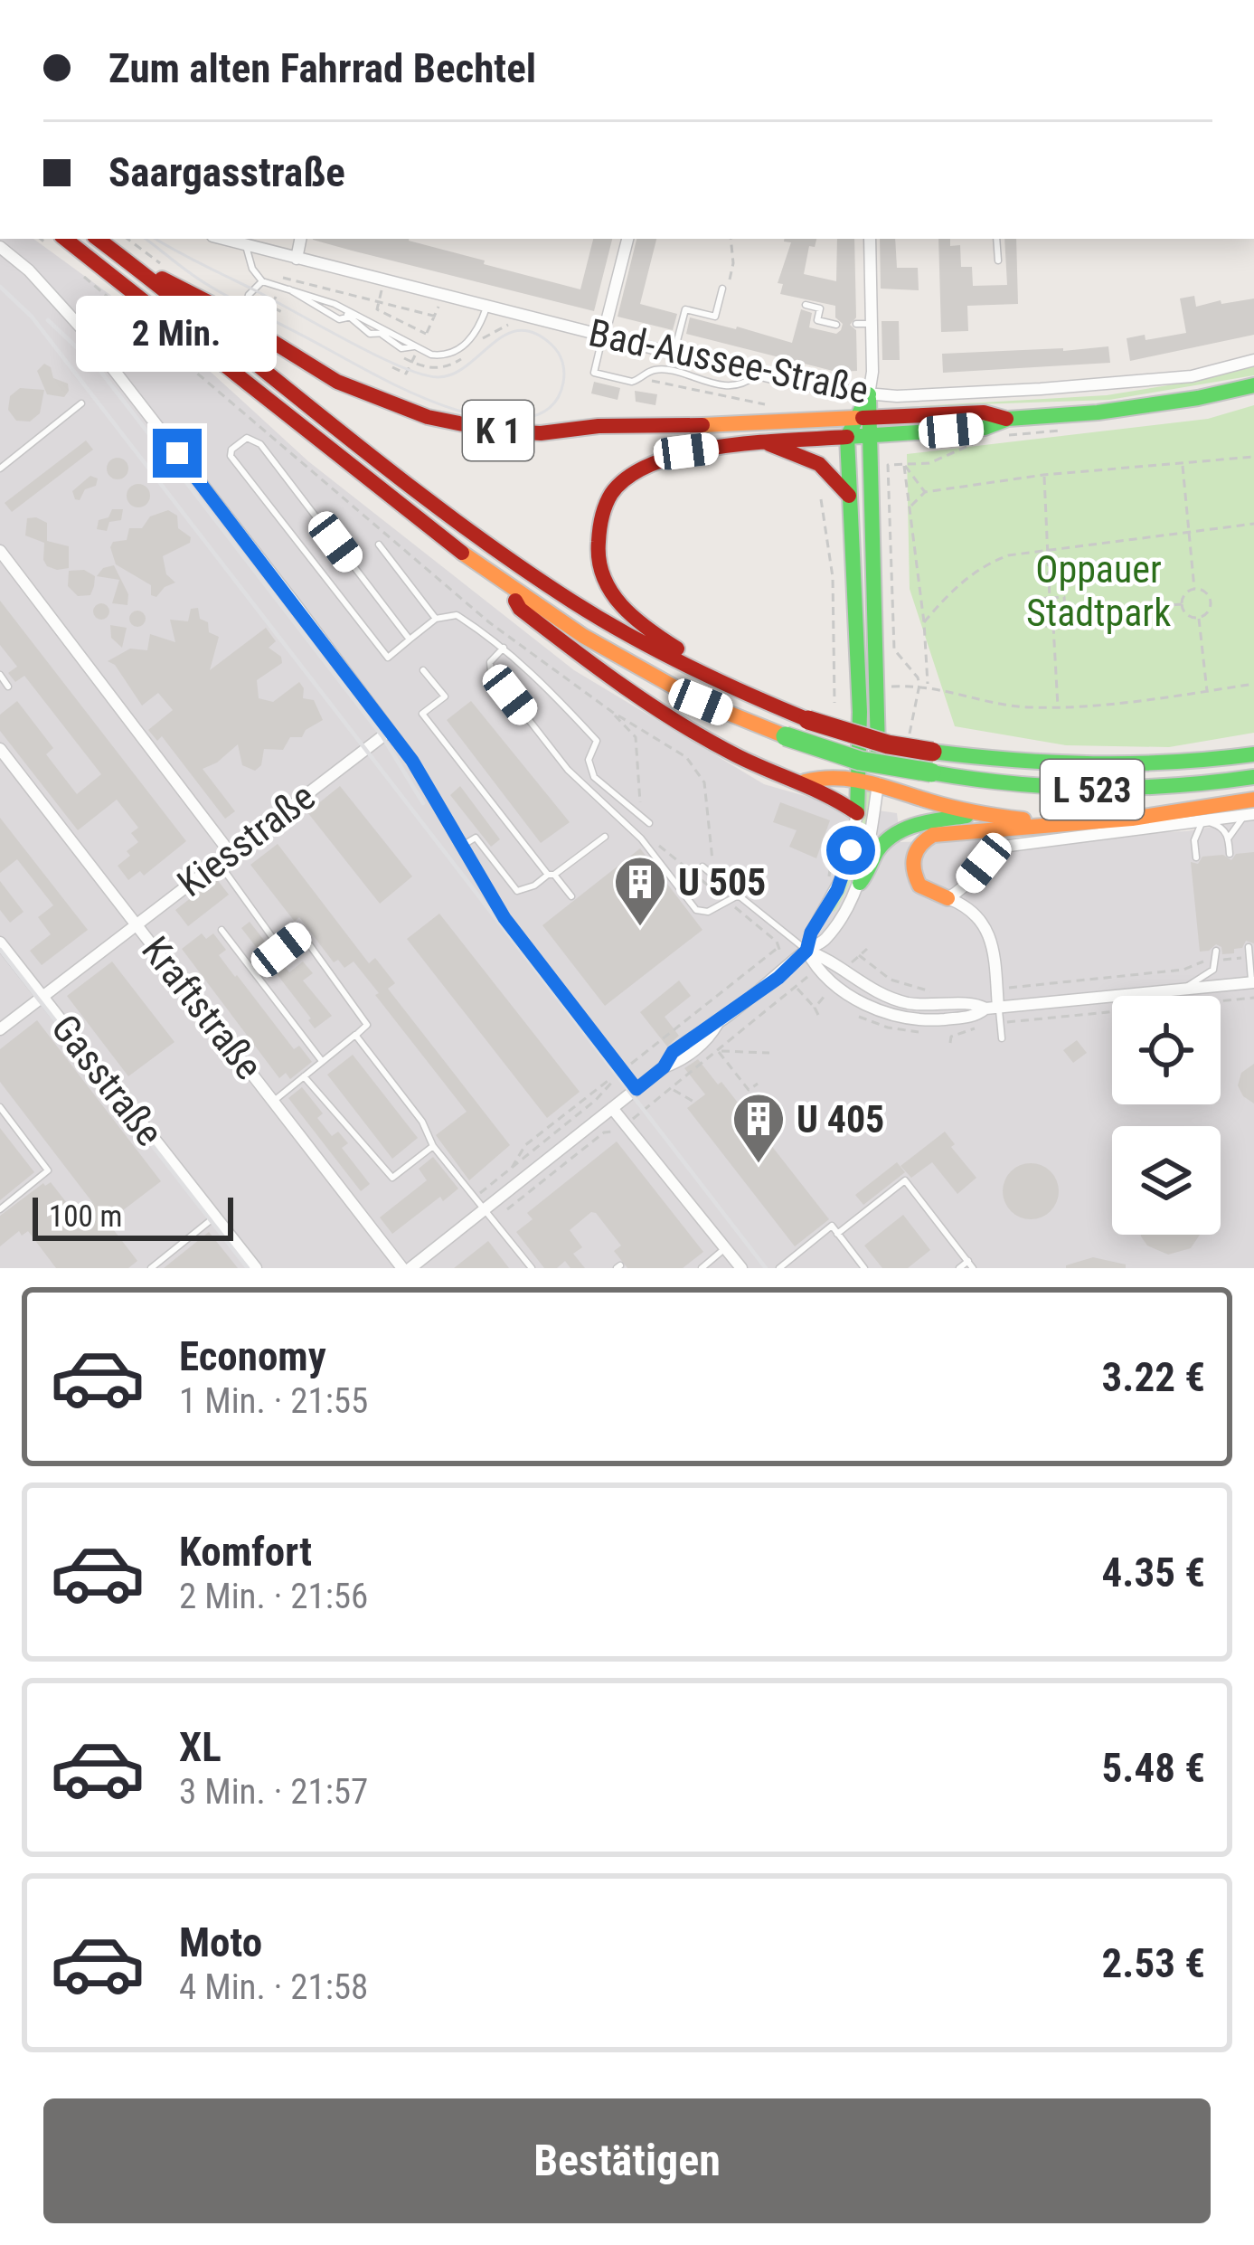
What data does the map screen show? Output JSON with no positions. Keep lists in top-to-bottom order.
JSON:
{
  "streets": {
    "main road": ["K 1", "L 523"],
    "street": [
      "Bad-Aussee-Straße",
      "Kiesstraße",
      "Kraftstraße",
      "Gasstraße"
    ]
  },
  "crossings": [
    ["K 1", "L 523"],
    ["Kiesstraße", "Kraftstraße"],
    ["Kiesstraße", "Gasstraße"]
  ],
  "parks": ["Oppauer Stadtpark"],
  "places": {
    "building": ["U 505", "U 405"]
  },
  "scale_bar": "100 m",
  "page": {
    "banner": ["Zum alten Fahrrad Bechtel", "Saargasstraße"],
    "bubble": "2 Min.",
    "scale": "100 m",
    "list": [
      {
        "name": "Economy",
        "note": "1 Min. · 21:55",
        "value": "3.22 €"
      },
      {
        "name": "Komfort",
        "note": "2 Min. · 21:56",
        "value": "4.35 €"
      },
      {
        "name": "XL",
        "note": "3 Min. · 21:57",
        "value": "5.48 €"
      },
      {
        "name": "Moto",
        "note": "4 Min. · 21:58",
        "value": "2.53 €"
      }
    ],
    "buttons": "Bestätigen"
  }
}
